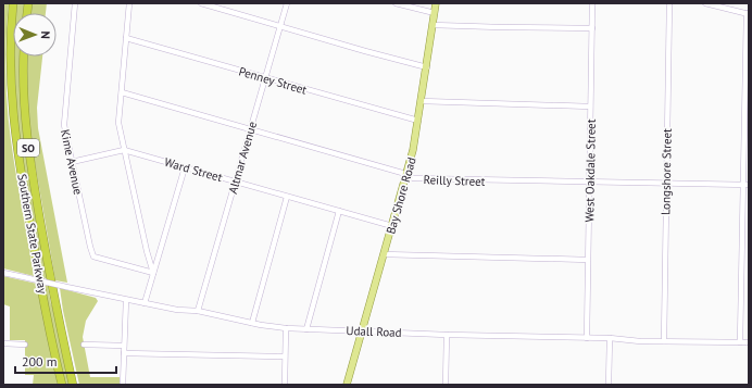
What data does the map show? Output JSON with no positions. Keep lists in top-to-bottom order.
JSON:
{
  "streets": {
    "highway": ["SO", "Southern State Parkway"],
    "main road": ["Bay Shore Road"],
    "street": [
      "Penney Street",
      "Altmar Avenue",
      "Kime Avenue",
      "Ward Street",
      "West Oakdale Street",
      "Longshore Street",
      "Reilly Street",
      "Udall Road"
    ]
  },
  "crossings": [
    ["Penney Street", "Altmar Avenue"],
    ["Penney Street", "Bay Shore Road"],
    ["Altmar Avenue", "Ward Street"],
    ["Altmar Avenue", "Reilly Street"],
    ["Altmar Avenue", "Udall Road"],
    ["Kime Avenue", "Ward Street"],
    ["Ward Street", "Bay Shore Road"],
    ["West Oakdale Street", "Reilly Street"],
    ["West Oakdale Street", "Udall Road"],
    ["Longshore Street", "Reilly Street"],
    ["Longshore Street", "Udall Road"],
    ["Reilly Street", "Bay Shore Road"],
    ["Bay Shore Road", "Udall Road"]
  ],
  "scale_bar": "200 m",
  "north": "right"
}
